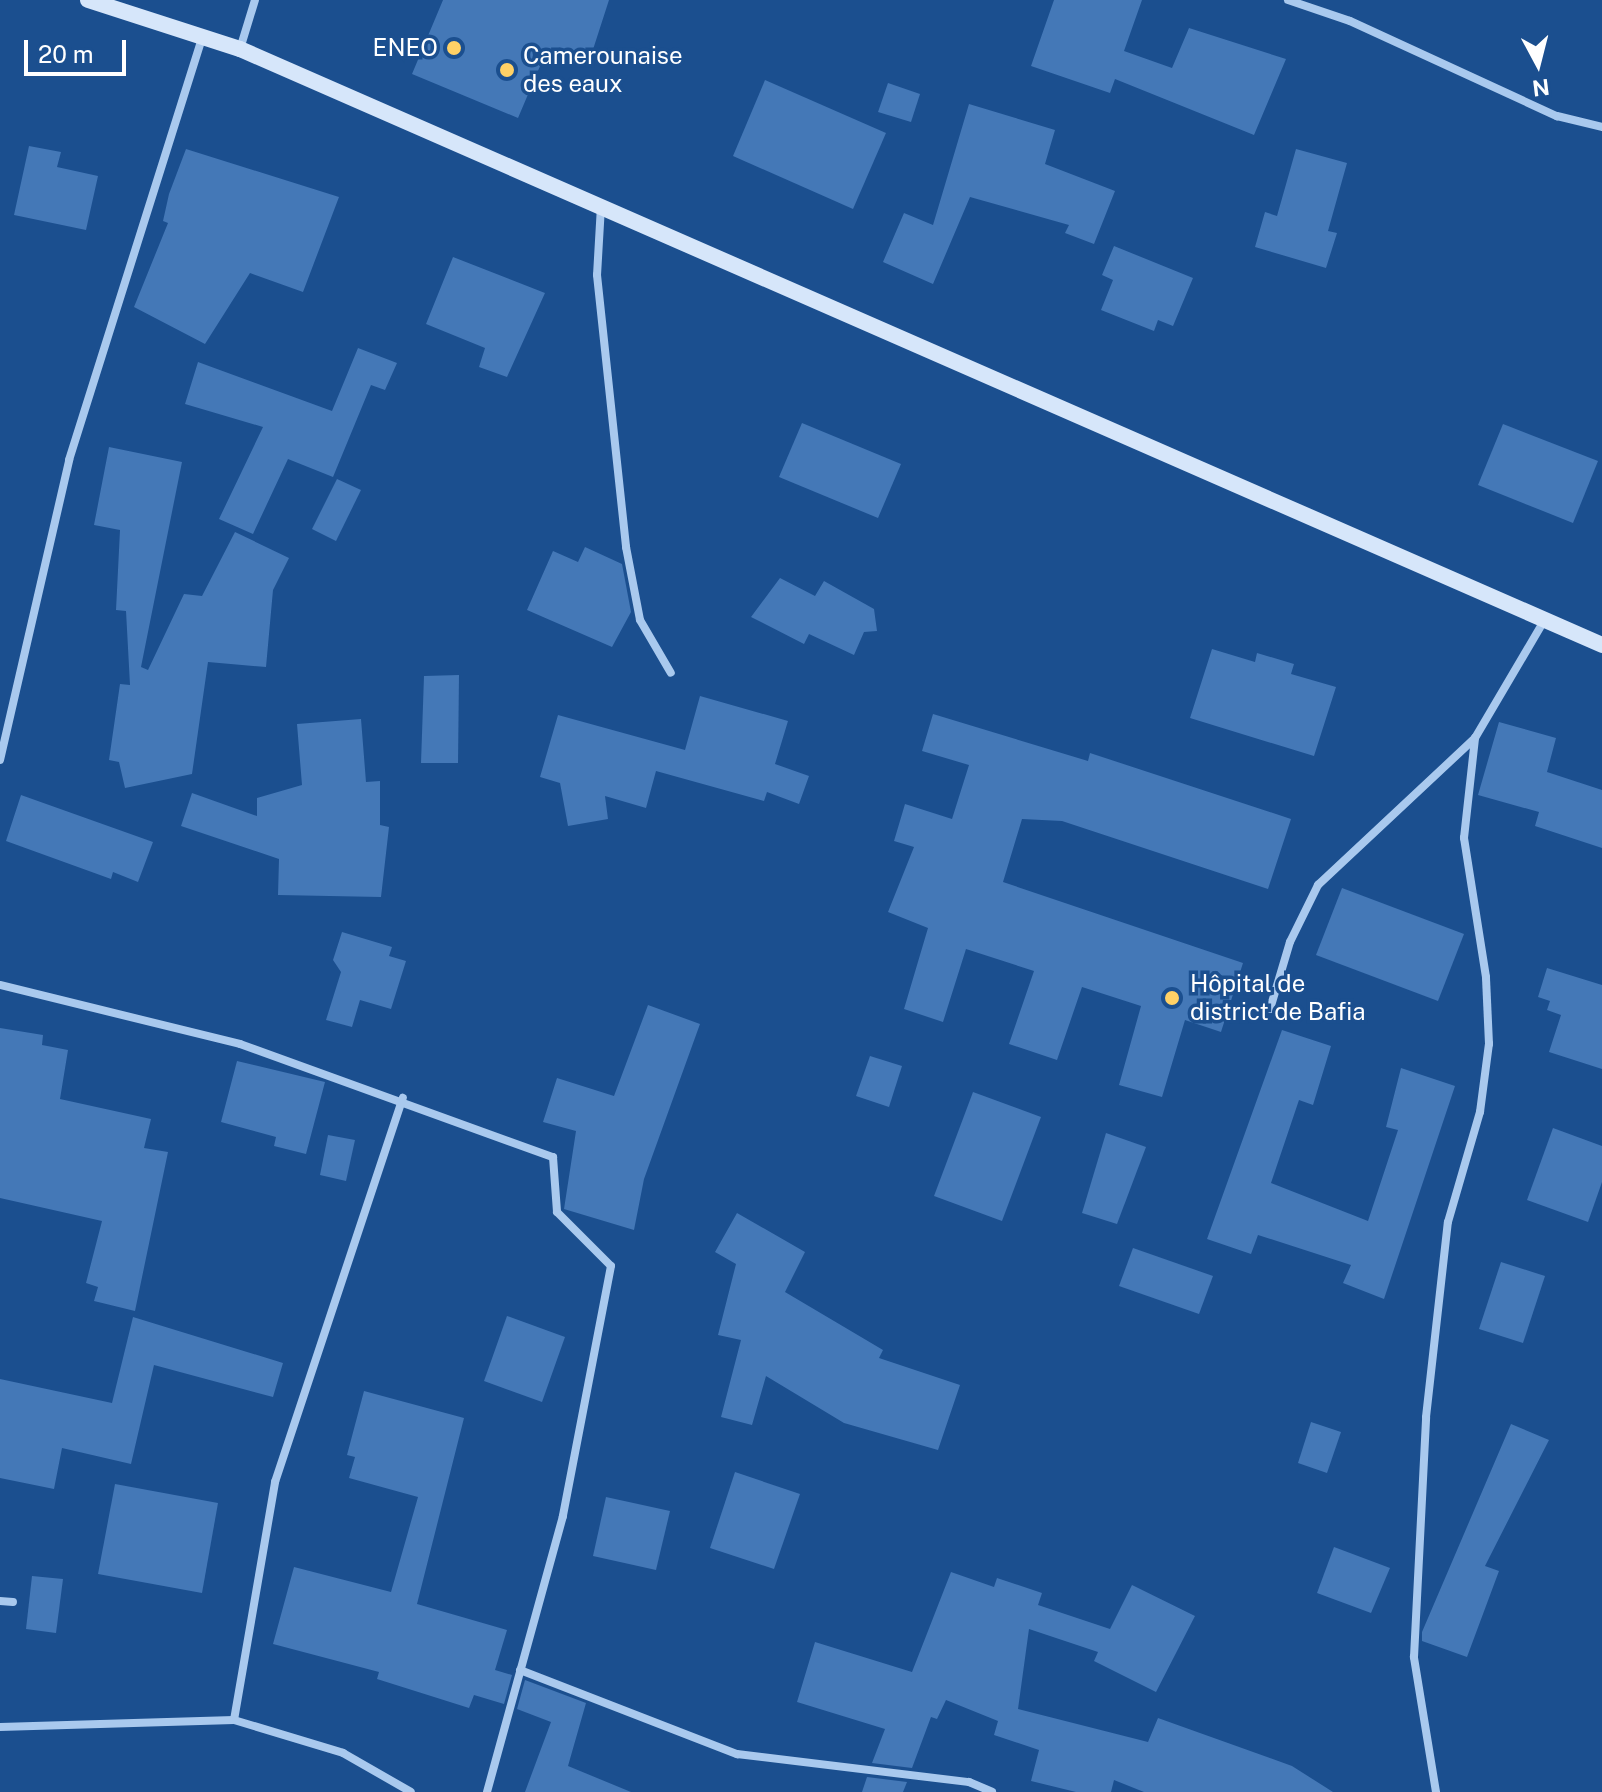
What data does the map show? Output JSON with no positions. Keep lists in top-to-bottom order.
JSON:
{
  "places": ["ENEO", "Camerounaise des eaux", "Hôpital de district de Bafia"],
  "scale_bar": "20 m",
  "north": "bottom"
}
